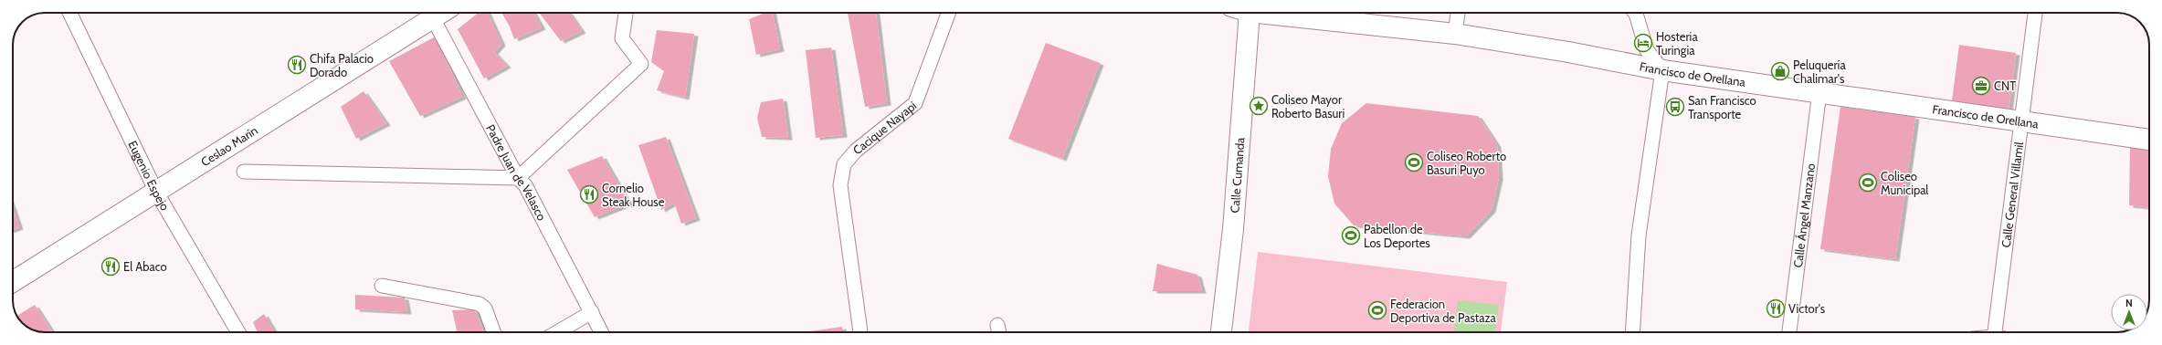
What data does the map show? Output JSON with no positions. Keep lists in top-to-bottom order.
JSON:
{
  "streets": {
    "street": [
      "Francisco de Orellana",
      "Cacique Nayapi",
      "Ceslao Marín",
      "Padre Juan de Velasco",
      "Eugenio Espejo",
      "Calle Cumanda",
      "Calle General Villamil",
      "Calle Ángel Manzano"
    ]
  },
  "crossings": [
    ["Francisco de Orellana", "Calle General Villamil"],
    ["Francisco de Orellana", "Calle Ángel Manzano"],
    ["Ceslao Marín", "Eugenio Espejo"]
  ],
  "places": {
    "hotel": ["Hosteria Turingia"],
    "restaurant": [
      "Chifa Palacio Dorado",
      "Cornelio Steak House",
      "El Abaco",
      "Victor's"
    ],
    "shop": ["Peluquería Chalimar's"],
    "office": ["CNT"],
    "place": ["Coliseo Mayor Roberto Basuri"],
    "bus stop": ["San Francisco Transporte"],
    "sports": [
      "Coliseo Roberto Basuri Puyo",
      "Coliseo Municipal",
      "Pabellon de Los Deportes",
      "Federacion Deportiva de Pastaza"
    ]
  },
  "north": "top"
}
